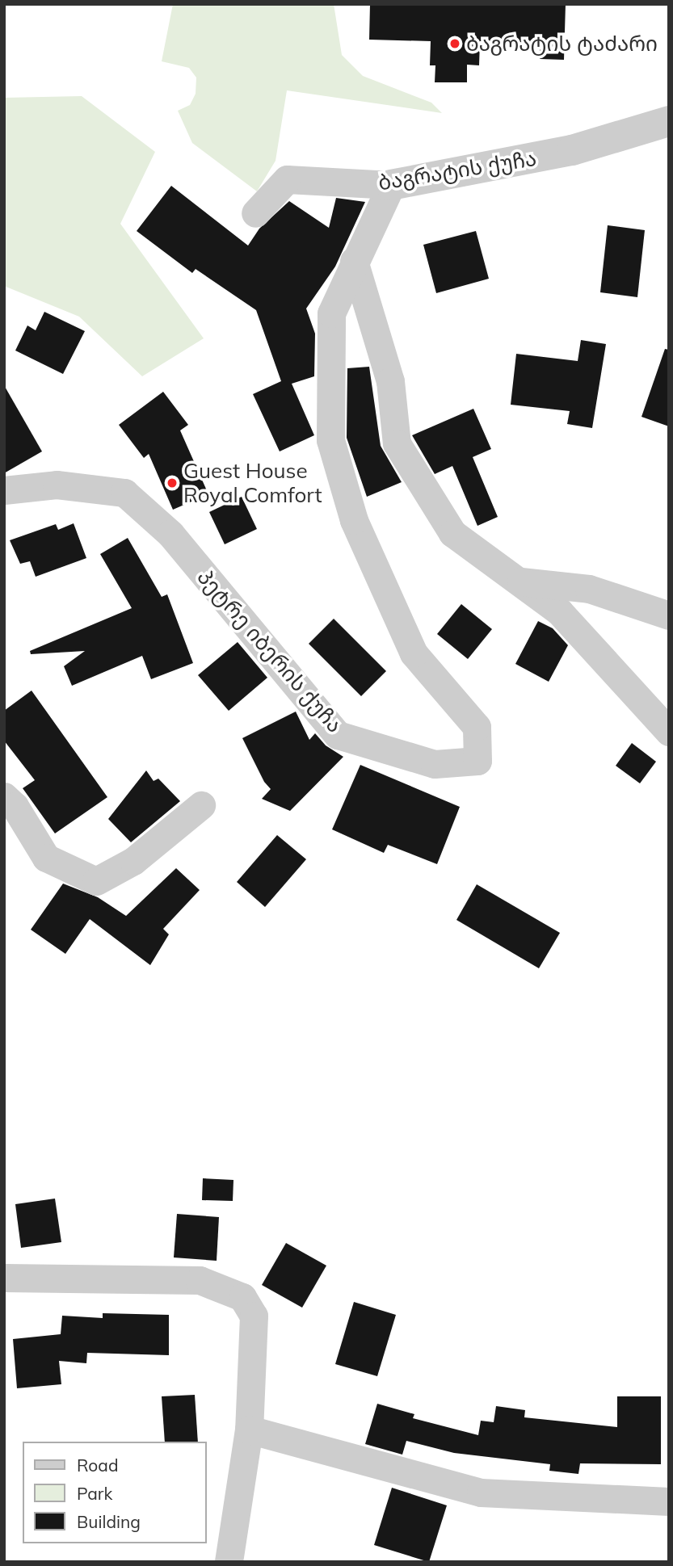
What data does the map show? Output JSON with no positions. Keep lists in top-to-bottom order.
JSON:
{
  "streets": {
    "street": ["ბაგრატის ქუჩა", "პეტრე იბერის ქუჩა"]
  },
  "crossings": [
    ["ბაგრატის ქუჩა", "პეტრე იბერის ქუჩა"]
  ],
  "places": ["ბაგრატის ტაძარი", "Guest House Royal Comfort"],
  "legend": ["Road", "Park", "Building"]
}
